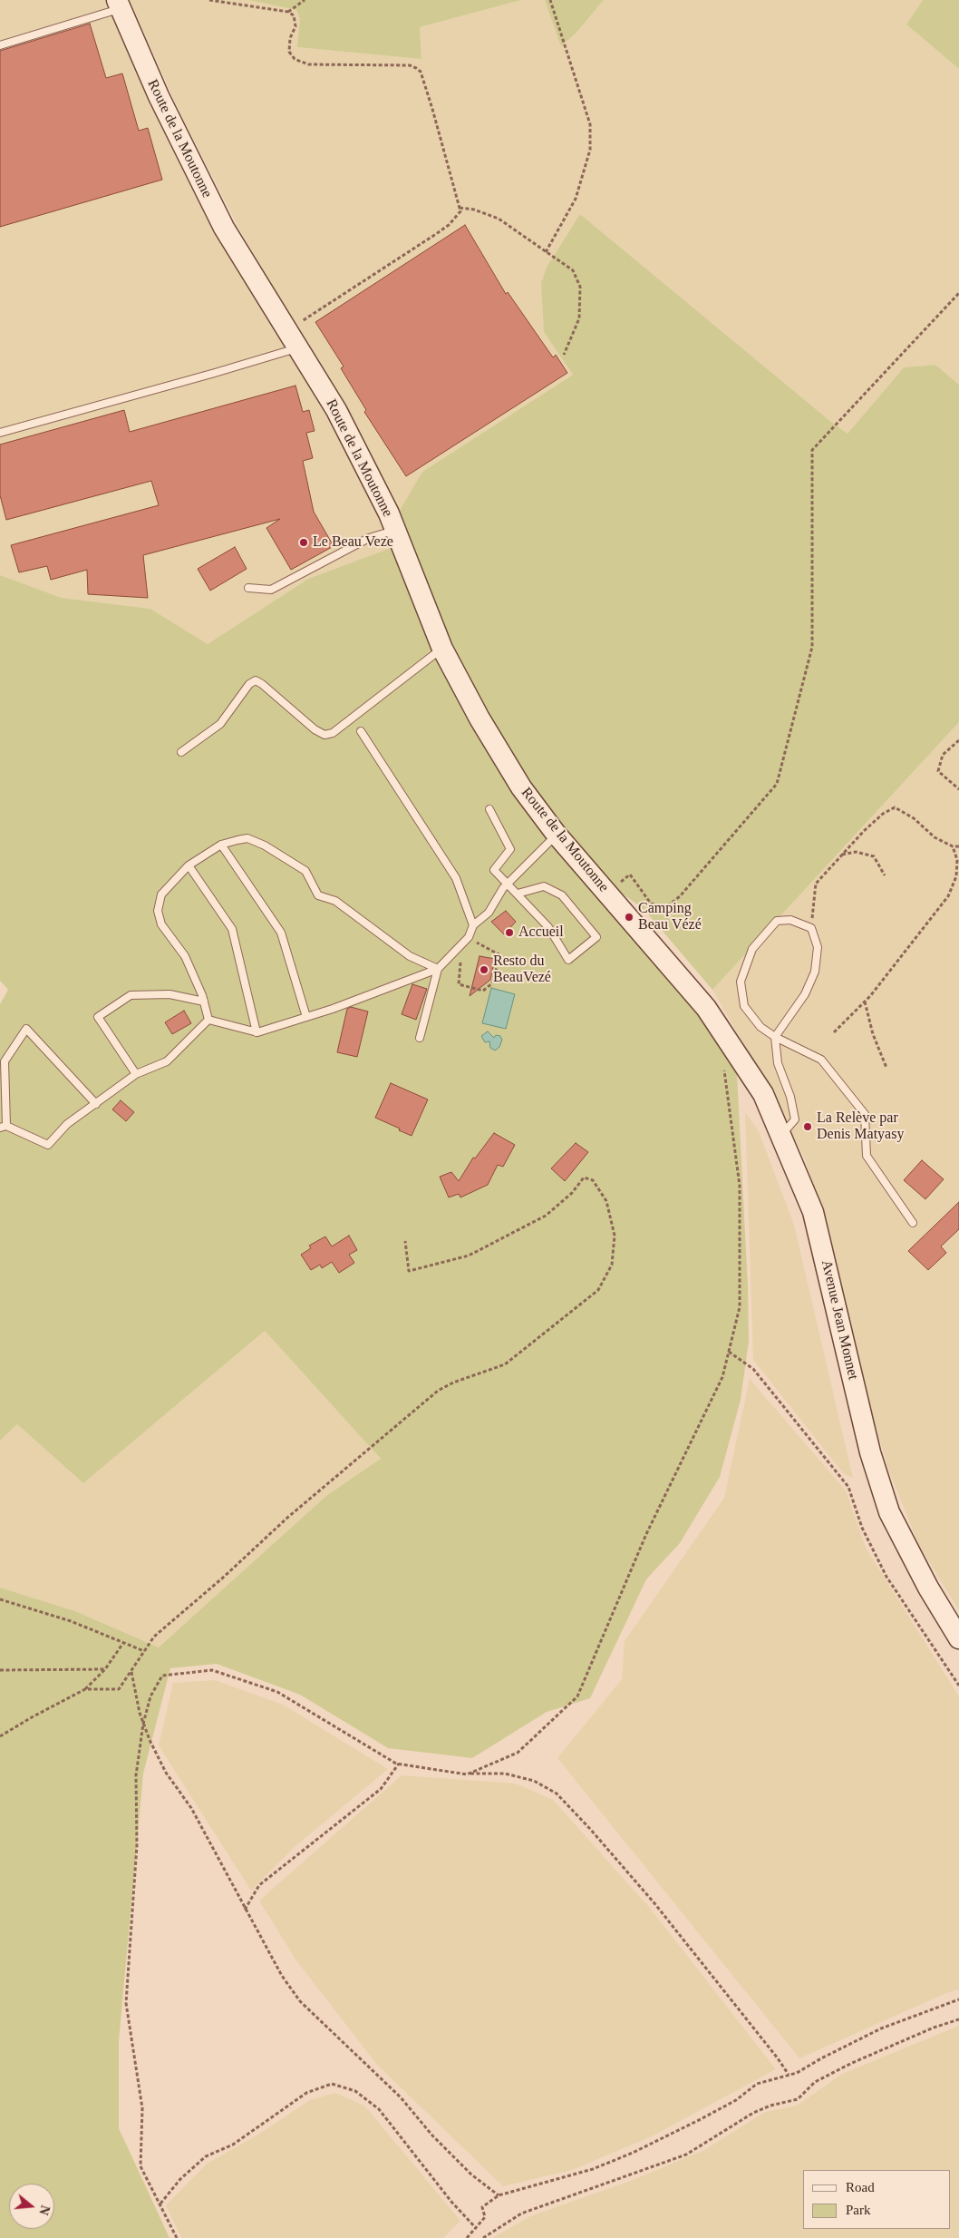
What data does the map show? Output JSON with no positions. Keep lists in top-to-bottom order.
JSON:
{
  "streets": {
    "main road": ["Route de la Moutonne", "Avenue Jean Monnet"]
  },
  "crossings": [
    ["Route de la Moutonne", "Avenue Jean Monnet"]
  ],
  "places": [
    "Le Beau Veze",
    "Camping Beau Vézé",
    "Accueil",
    "Resto du BeauVezé",
    "La Relève par Denis Matyasy"
  ],
  "legend": ["Road", "Park"],
  "north": "right"
}
